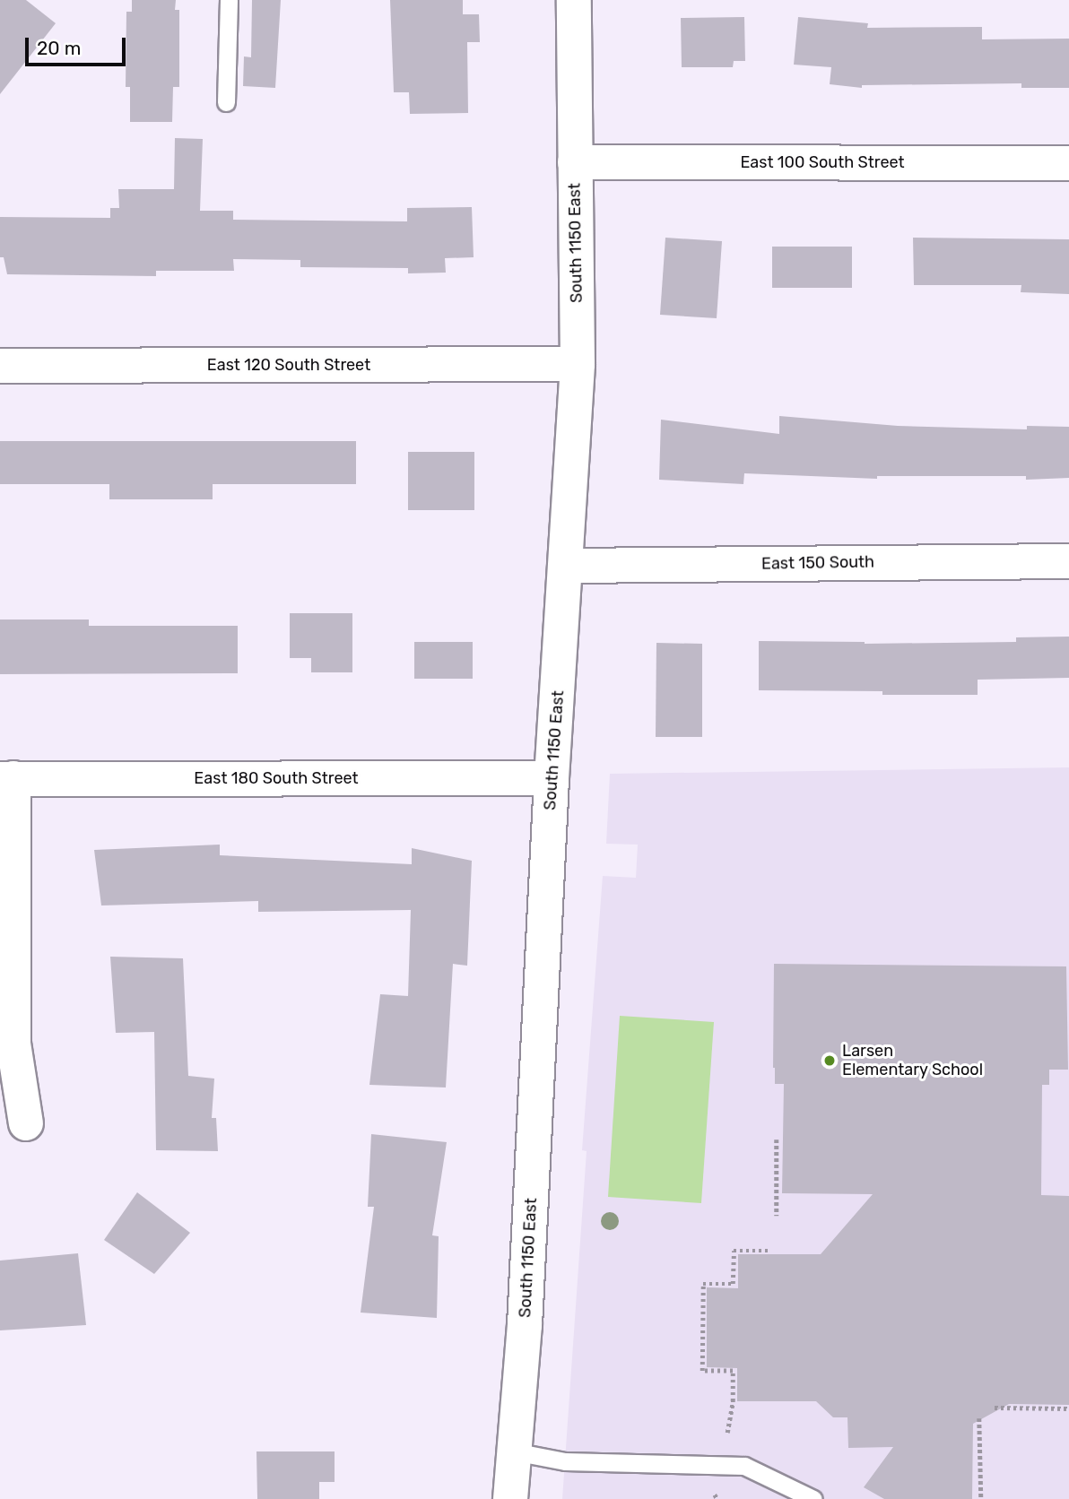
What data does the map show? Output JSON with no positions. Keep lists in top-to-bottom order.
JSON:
{
  "streets": {
    "street": [
      "East 100 South Street",
      "South 1150 East",
      "East 120 South Street",
      "East 150 South",
      "East 180 South Street"
    ]
  },
  "crossings": [
    ["East 100 South Street", "South 1150 East"],
    ["South 1150 East", "East 120 South Street"],
    ["South 1150 East", "East 150 South"],
    ["South 1150 East", "East 180 South Street"]
  ],
  "places": ["Larsen Elementary School"],
  "scale_bar": "20 m"
}
